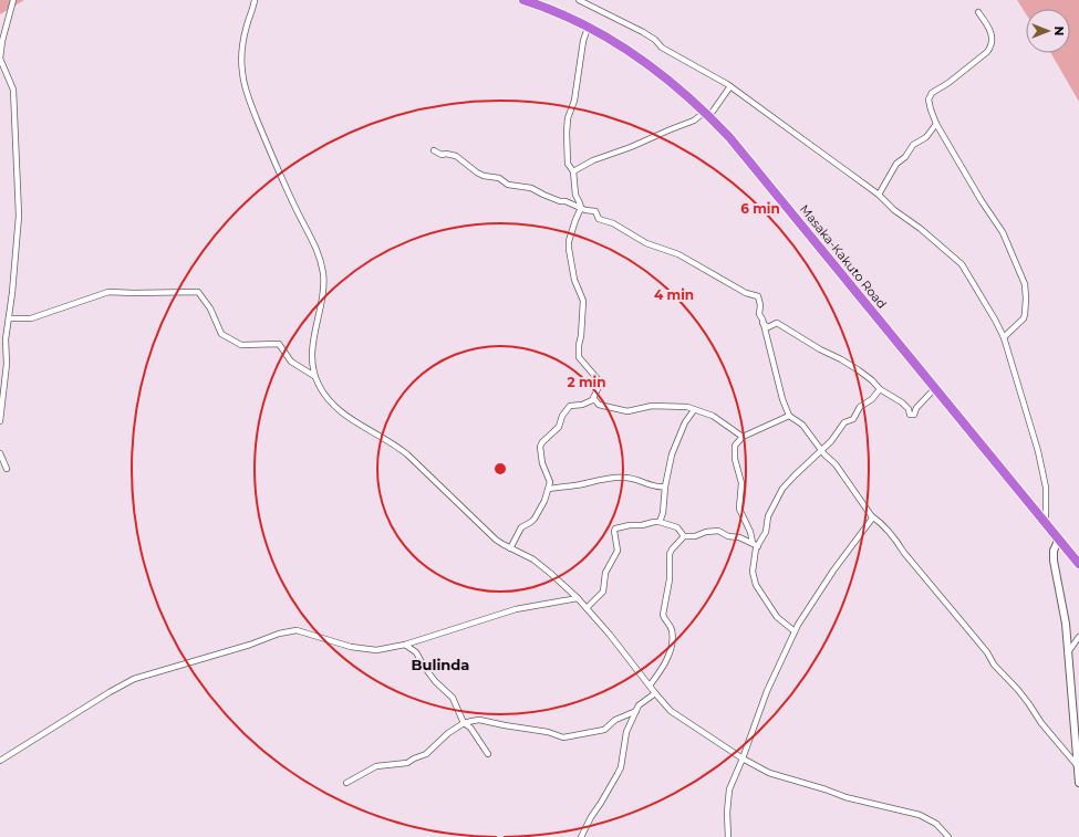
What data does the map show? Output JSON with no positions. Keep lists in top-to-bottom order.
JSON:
{
  "streets": {
    "highway": ["Masaka-Kakuto Road"]
  },
  "districts": ["Bulinda"],
  "north": "right",
  "rings": ["6 min", "4 min", "2 min"]
}
